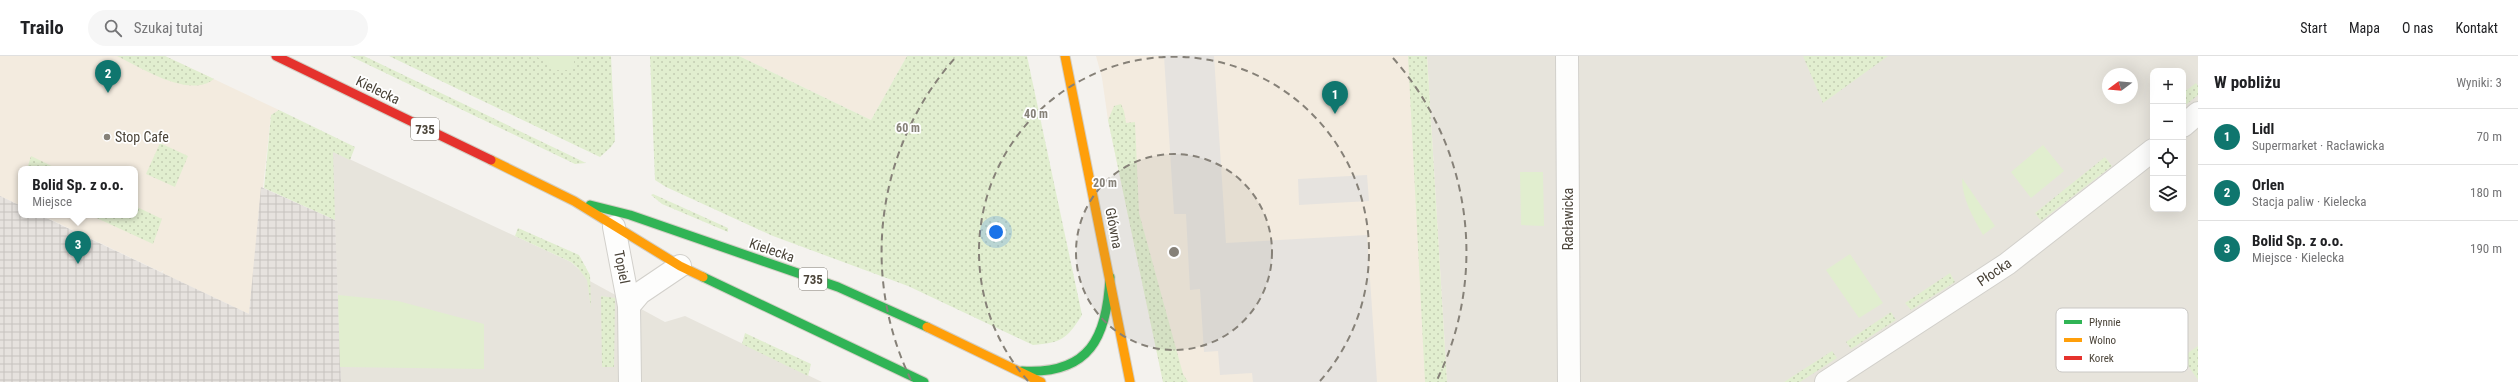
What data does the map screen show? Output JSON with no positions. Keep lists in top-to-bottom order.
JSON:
{
  "streets": {
    "main road": ["Kielecka", "735", "Główna"],
    "street": ["Racławicka", "Topiel", "Płocka"]
  },
  "crossings": [
    ["Kielecka", "Topiel"]
  ],
  "places": ["Stop Cafe"],
  "legend": ["Płynnie", "Wolno", "Korek"],
  "north": "left",
  "page": {
    "header": "Trailo",
    "search": "Szukaj tutaj",
    "nav": [
      "Start",
      "Mapa",
      "O nas",
      "Kontakt"
    ],
    "heading": ["W pobliżu", "Wyniki: 3"],
    "pins": ["2", "1", "3"],
    "map_buttons": ["+", "−"],
    "list": [
      {
        "mark": "1",
        "name": "Lidl",
        "note": "Supermarket · Racławicka",
        "value": "70 m"
      },
      {
        "mark": "2",
        "name": "Orlen",
        "note": "Stacja paliw · Kielecka",
        "value": "180 m"
      },
      {
        "mark": "3",
        "name": "Bolid Sp. z o.o.",
        "note": "Miejsce · Kielecka",
        "value": "190 m"
      }
    ],
    "popup": ["Bolid Sp. z o.o.", "Miejsce"]
  },
  "rings": ["40 m", "60 m", "20 m"]
}
